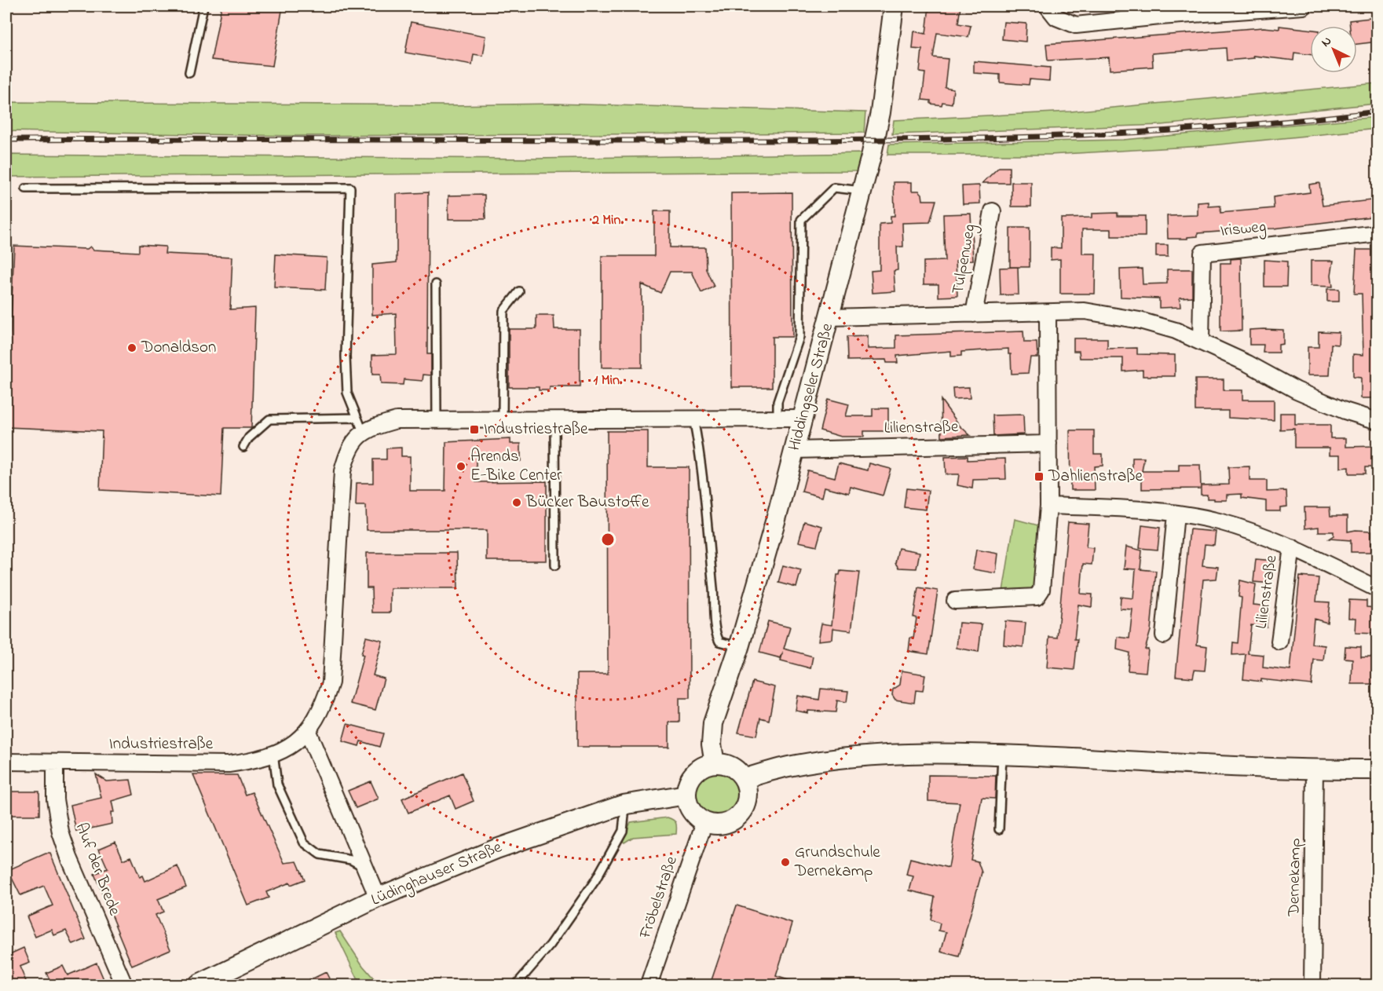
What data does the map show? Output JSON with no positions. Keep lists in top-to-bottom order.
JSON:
{
  "streets": {
    "street": [
      "Irisweg",
      "Tulpenweg",
      "Hiddingseler Straße",
      "Lilienstraße",
      "Industriestraße",
      "Auf der Brede",
      "Lüdinghauser Straße",
      "Dernekamp",
      "Fröbelstraße"
    ]
  },
  "crossings": [
    ["Hiddingseler Straße", "Lilienstraße"],
    ["Hiddingseler Straße", "Industriestraße"],
    ["Hiddingseler Straße", "Lüdinghauser Straße"],
    ["Hiddingseler Straße", "Fröbelstraße"],
    ["Industriestraße", "Auf der Brede"],
    ["Lüdinghauser Straße", "Fröbelstraße"]
  ],
  "places": {
    "other": [
      "Donaldson",
      "Arends E-Bike Center",
      "Bücker Baustoffe",
      "Grundschule Dernekamp"
    ],
    "transit": ["Industriestraße", "Dahlienstraße"]
  },
  "north": "top left",
  "rings": ["2 Min.", "1 Min."]
}
